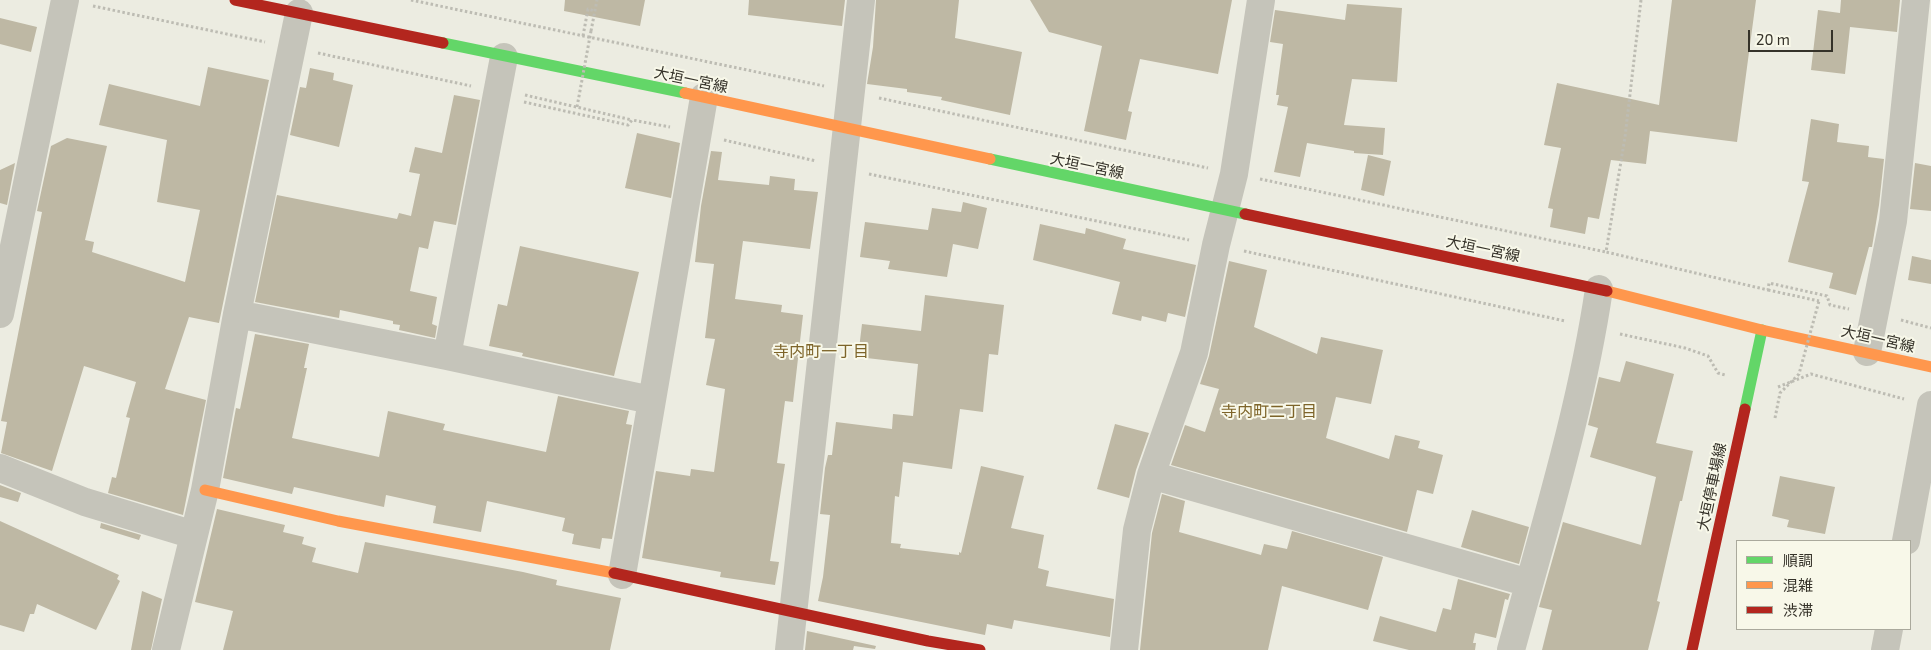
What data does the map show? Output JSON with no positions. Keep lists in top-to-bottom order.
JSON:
{
  "streets": {
    "main road": ["大垣一宮線", "大垣停車場線"]
  },
  "crossings": [
    ["大垣一宮線", "大垣停車場線"]
  ],
  "districts": ["寺内町一丁目", "寺内町二丁目"],
  "legend": ["順調", "混雑", "渋滞"],
  "scale_bar": "20 m"
}
